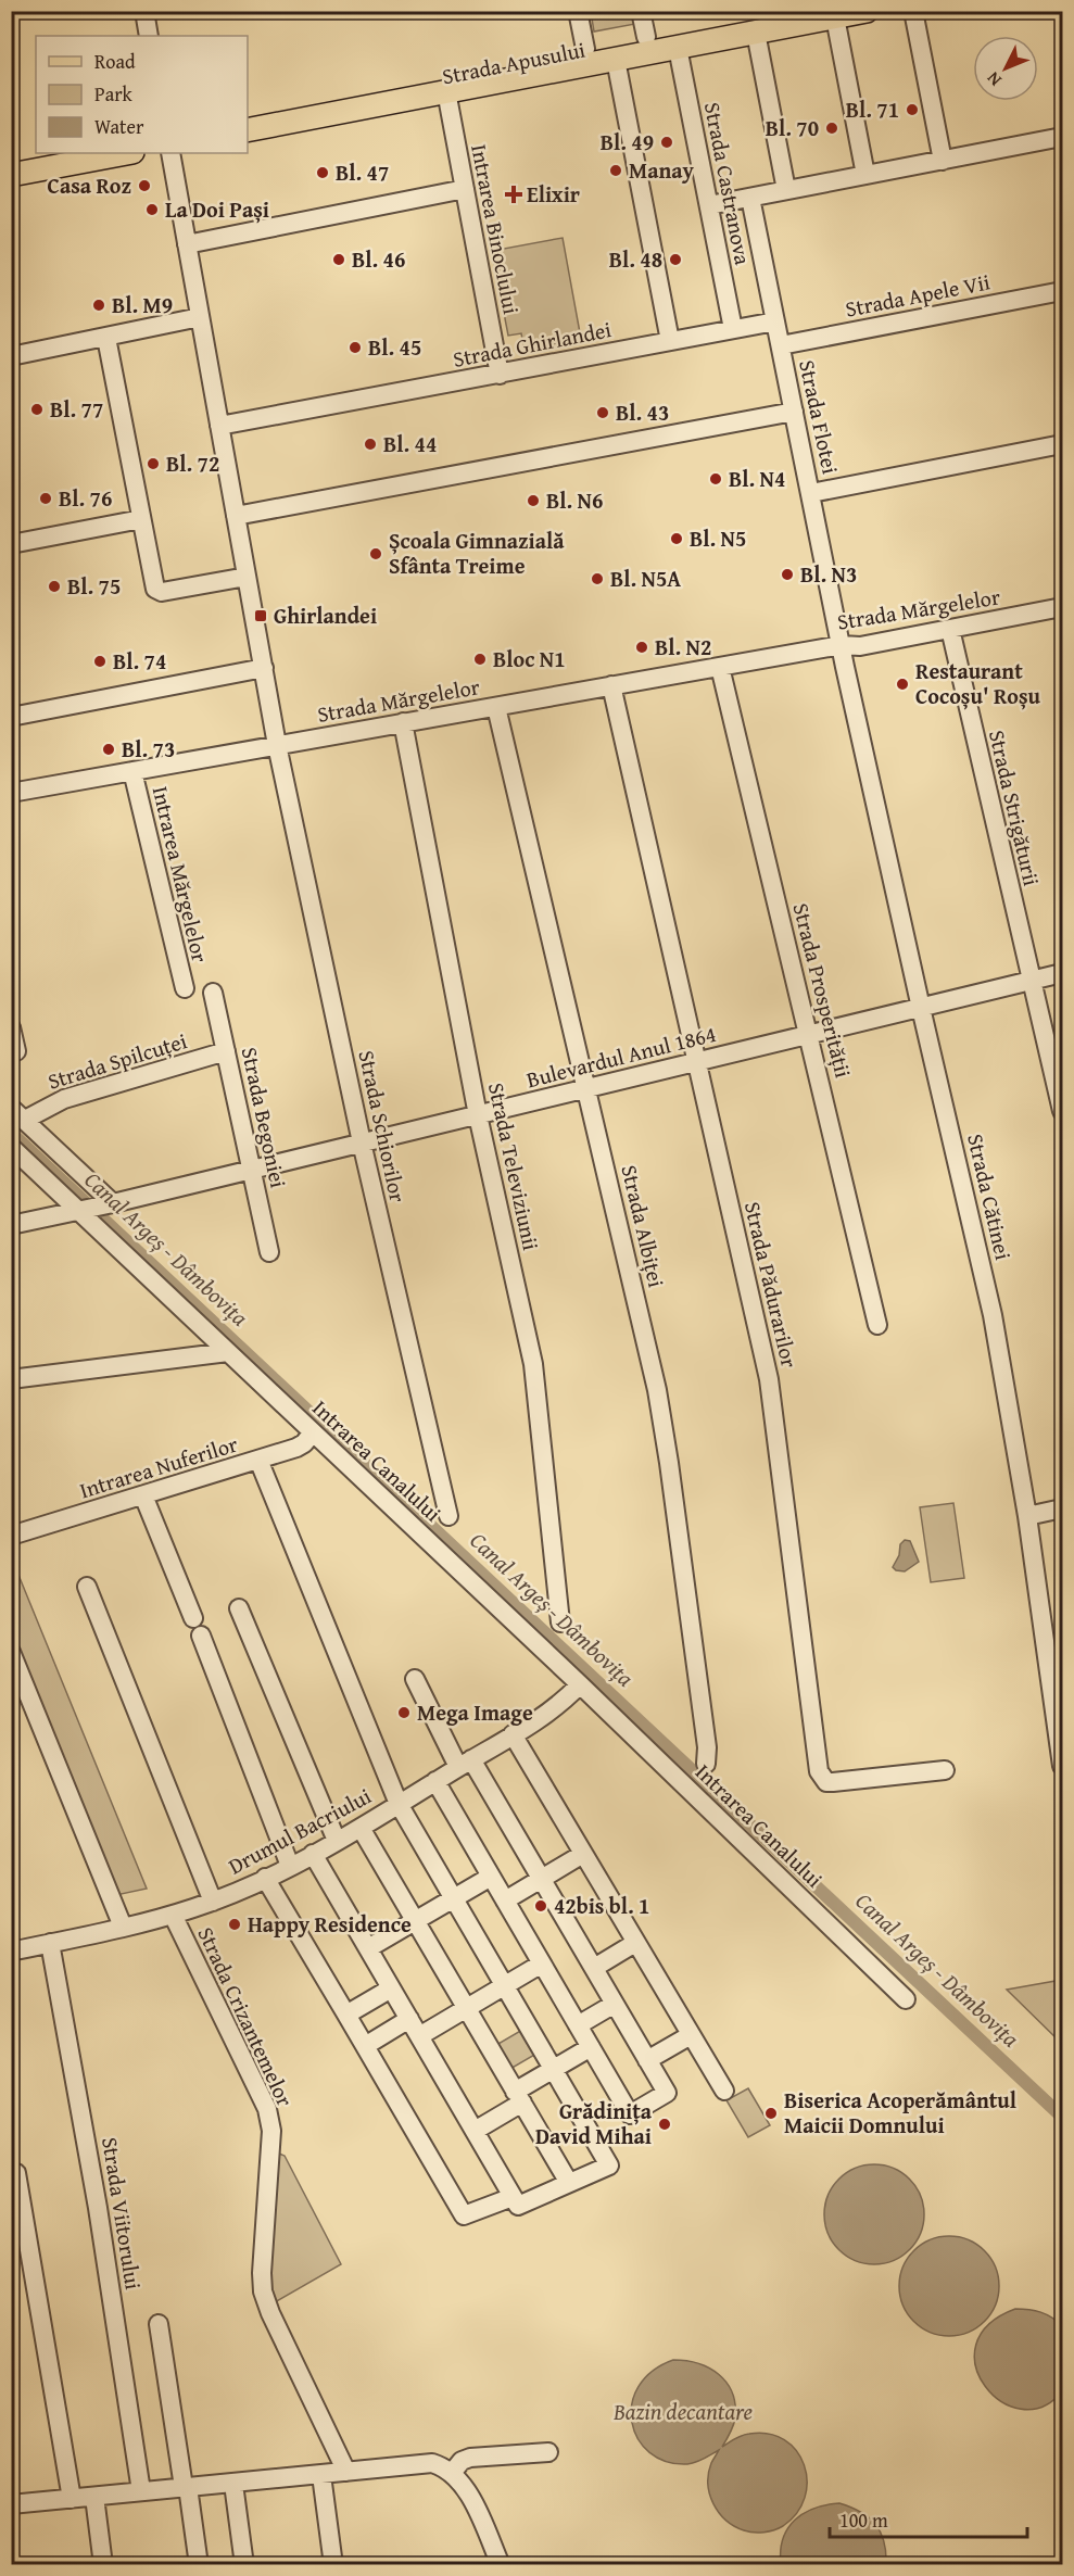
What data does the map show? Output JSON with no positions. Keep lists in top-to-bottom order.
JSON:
{
  "streets": {
    "main road": ["Strada Apusului"],
    "street": [
      "Strada Castranova",
      "Intrarea Binoclului",
      "Strada Apele Vii",
      "Strada Ghirlandei",
      "Strada Flotei",
      "Strada Mărgelelor",
      "Strada Strigăturii",
      "Intrarea Mărgelelor",
      "Strada Prosperității",
      "Bulevardul Anul 1864",
      "Strada Spilcuței",
      "Strada Begoniei",
      "Strada Schiorilor",
      "Strada Televiziunii",
      "Strada Cătinei",
      "Strada Albiței",
      "Strada Pădurarilor",
      "Intrarea Canalului",
      "Intrarea Nuferilor",
      "Drumul Bacriului",
      "Strada Crizantemelor",
      "Strada Viitorului"
    ]
  },
  "crossings": [
    ["Strada Apusului", "Strada Castranova"],
    ["Strada Apusului", "Intrarea Binoclului"],
    ["Strada Apusului", "Strada Ghirlandei"],
    ["Strada Castranova", "Strada Ghirlandei"],
    ["Strada Castranova", "Strada Flotei"],
    ["Intrarea Binoclului", "Strada Ghirlandei"],
    ["Strada Apele Vii", "Strada Flotei"],
    ["Strada Ghirlandei", "Strada Flotei"],
    ["Strada Flotei", "Strada Mărgelelor"],
    ["Strada Flotei", "Strada Cătinei"],
    ["Strada Mărgelelor", "Strada Strigăturii"],
    ["Strada Mărgelelor", "Intrarea Mărgelelor"],
    ["Strada Mărgelelor", "Strada Prosperității"],
    ["Strada Mărgelelor", "Strada Schiorilor"],
    ["Strada Mărgelelor", "Strada Televiziunii"],
    ["Strada Mărgelelor", "Strada Cătinei"],
    ["Strada Mărgelelor", "Strada Albiței"],
    ["Strada Mărgelelor", "Strada Pădurarilor"],
    ["Strada Strigăturii", "Bulevardul Anul 1864"],
    ["Strada Prosperității", "Bulevardul Anul 1864"],
    ["Bulevardul Anul 1864", "Strada Begoniei"],
    ["Bulevardul Anul 1864", "Strada Schiorilor"],
    ["Bulevardul Anul 1864", "Strada Televiziunii"],
    ["Bulevardul Anul 1864", "Strada Cătinei"],
    ["Bulevardul Anul 1864", "Strada Albiței"],
    ["Bulevardul Anul 1864", "Strada Pădurarilor"],
    ["Bulevardul Anul 1864", "Intrarea Canalului"],
    ["Strada Spilcuței", "Strada Begoniei"],
    ["Intrarea Canalului", "Intrarea Nuferilor"],
    ["Intrarea Canalului", "Drumul Bacriului"],
    ["Drumul Bacriului", "Strada Crizantemelor"],
    ["Drumul Bacriului", "Strada Viitorului"]
  ],
  "water": ["Canal Argeș - Dâmbovița", "Bazin decantare"],
  "places": {
    "other": [
      "Bl. 71",
      "Bl. 70",
      "Bl. 49",
      "Manay",
      "Bl. 47",
      "Casa Roz",
      "La Doi Pași",
      "Bl. 46",
      "Bl. 48",
      "Bl. M9",
      "Bl. 45",
      "Bl. 77",
      "Bl. 43",
      "Bl. 44",
      "Bl. 72",
      "Bl. N4",
      "Bl. 76",
      "Bl. N6",
      "Bl. N5",
      "Școala Gimnazială Sfânta Treime",
      "Bl. N3",
      "Bl. N5A",
      "Bl. 75",
      "Bl. N2",
      "Bloc N1",
      "Bl. 74",
      "Restaurant Cocoșu' Roșu",
      "Bl. 73",
      "Mega Image",
      "42bis bl. 1",
      "Happy Residence",
      "Biserica Acoperământul Maicii Domnului",
      "Grădinița David Mihai"
    ],
    "health": ["Elixir"],
    "transit": ["Ghirlandei"]
  },
  "legend": ["Road", "Park", "Water"],
  "scale_bar": "100 m",
  "north": "bottom left"
}
